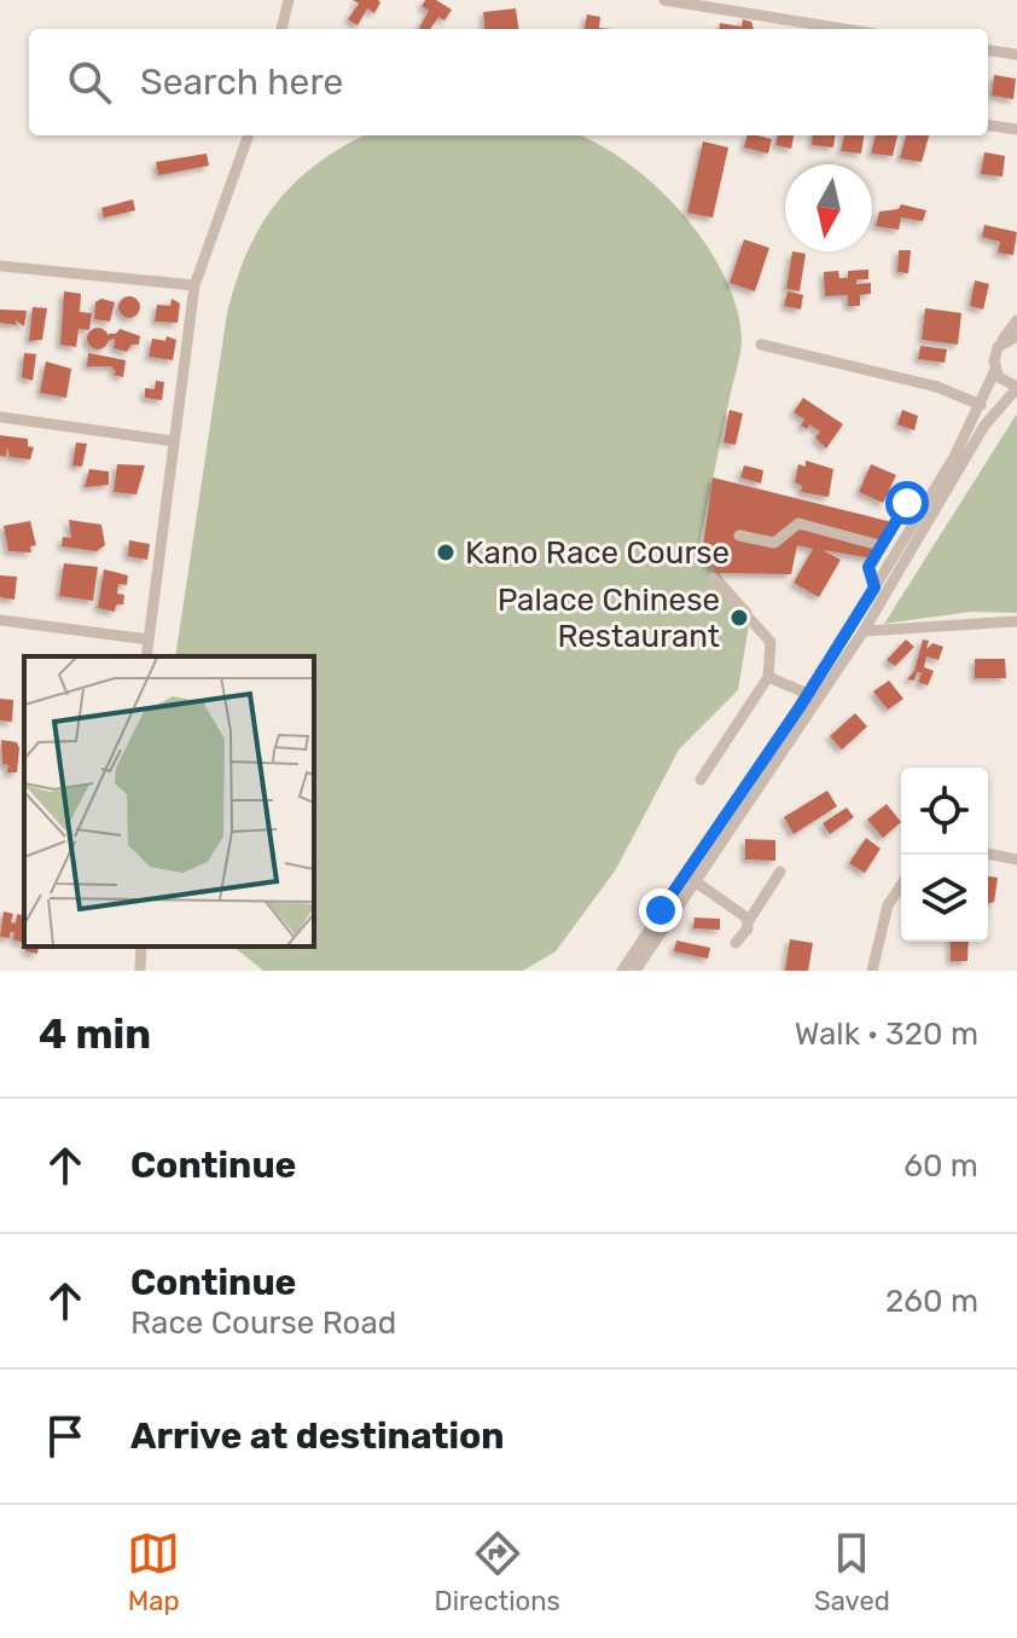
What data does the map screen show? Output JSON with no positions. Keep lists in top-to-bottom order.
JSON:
{
  "places": ["Kano Race Course", "Palace Chinese Restaurant"],
  "north": "bottom",
  "page": {
    "search": "Search here",
    "heading": ["4 min", "Walk · 320 m"],
    "list": [
      ["Continue", "60 m"],
      ["Continue", "Race Course Road", "260 m"],
      "Arrive at destination"
    ],
    "nav": ["Map", "Directions", "Saved"]
  }
}
